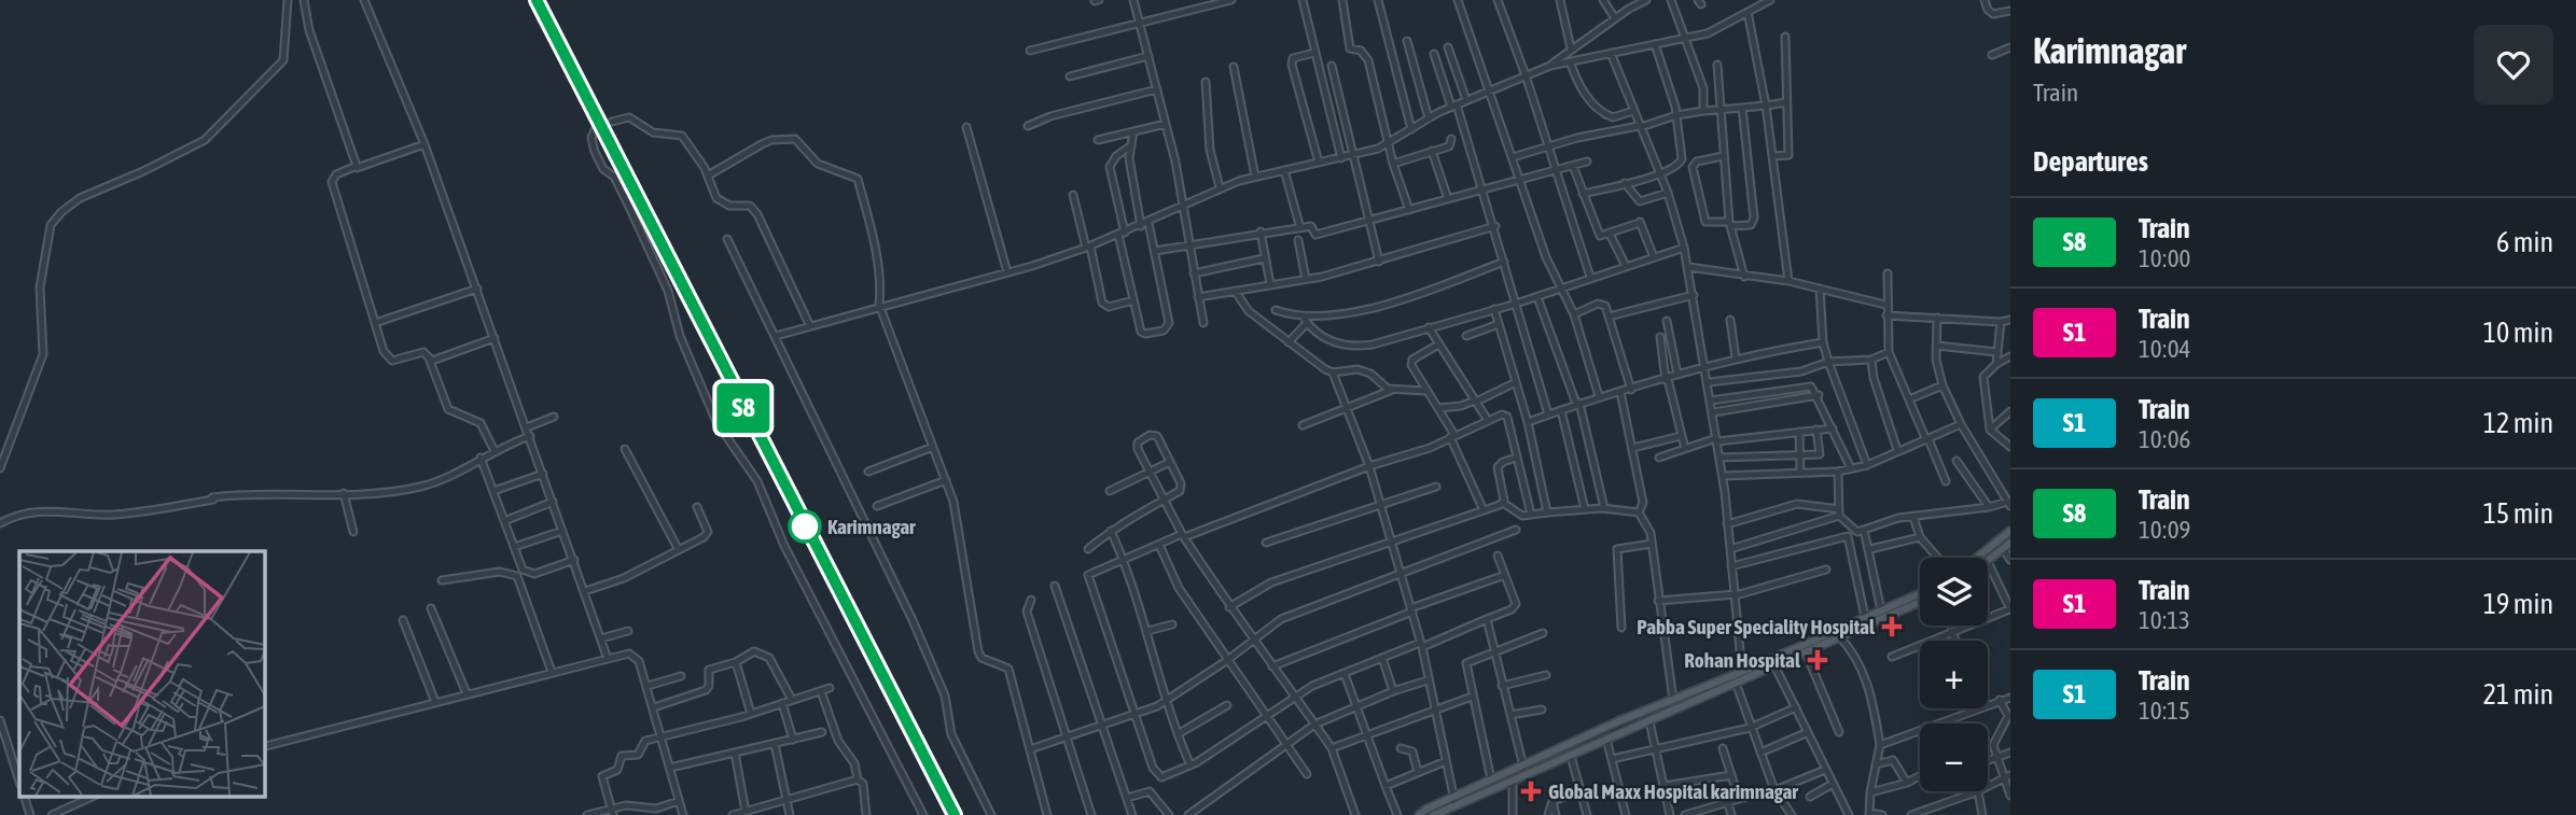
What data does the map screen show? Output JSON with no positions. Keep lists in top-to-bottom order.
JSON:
{
  "places": {
    "other": ["Karimnagar"],
    "health": ["Pabba Super Speciality Hospital", "Rohan Hospital", "Global Maxx Hospital karimnagar"]
  },
  "page": {
    "on_map": "S8",
    "heading": [
      ["Karimnagar", "Train"],
      "Departures"
    ],
    "list": [
      {
        "mark": "S8",
        "name": "Train",
        "note": "10:00",
        "value": "6 min"
      },
      {
        "mark": "S1",
        "name": "Train",
        "note": "10:04",
        "value": "10 min"
      },
      {
        "mark": "S1",
        "name": "Train",
        "note": "10:06",
        "value": "12 min"
      },
      {
        "mark": "S8",
        "name": "Train",
        "note": "10:09",
        "value": "15 min"
      },
      {
        "mark": "S1",
        "name": "Train",
        "note": "10:13",
        "value": "19 min"
      },
      {
        "mark": "S1",
        "name": "Train",
        "note": "10:15",
        "value": "21 min"
      }
    ],
    "map_buttons": ["+", "−"]
  }
}
